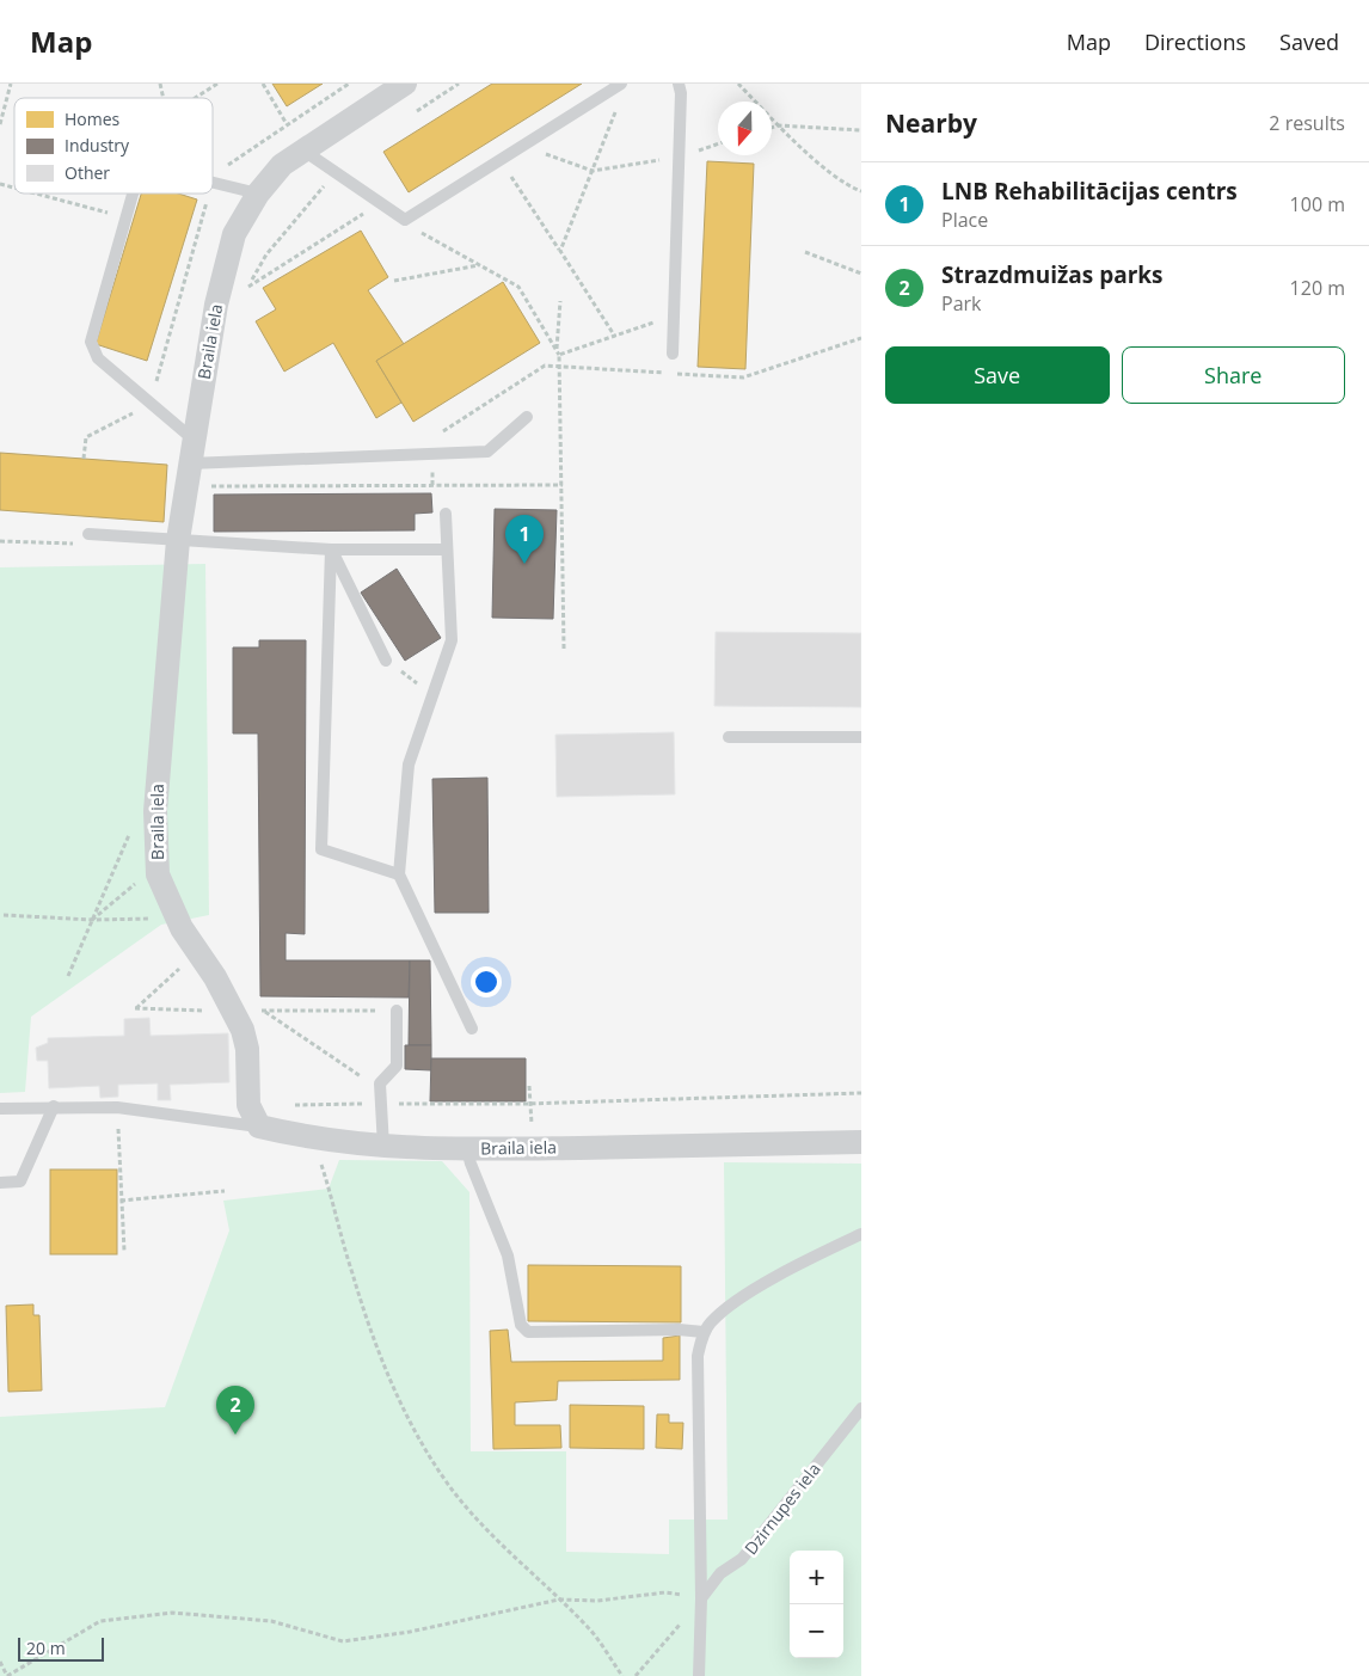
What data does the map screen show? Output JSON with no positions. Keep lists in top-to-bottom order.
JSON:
{
  "streets": {
    "street": ["Braila iela"],
    "lane": ["Dzirnupes iela"]
  },
  "legend": ["Homes", "Industry", "Other"],
  "scale_bar": "20 m",
  "north": "bottom",
  "page": {
    "header": "Map",
    "nav": ["Map", "Directions", "Saved"],
    "heading": ["Nearby", "2 results"],
    "list": [
      {
        "mark": "1",
        "name": "LNB Rehabilitācijas centrs",
        "note": "Place",
        "value": "100 m"
      },
      {
        "mark": "2",
        "name": "Strazdmuižas parks",
        "note": "Park",
        "value": "120 m"
      }
    ],
    "buttons": ["Save", "Share"],
    "pins": ["1", "2"],
    "map_buttons": ["+", "−"],
    "scale": "20 m"
  }
}
